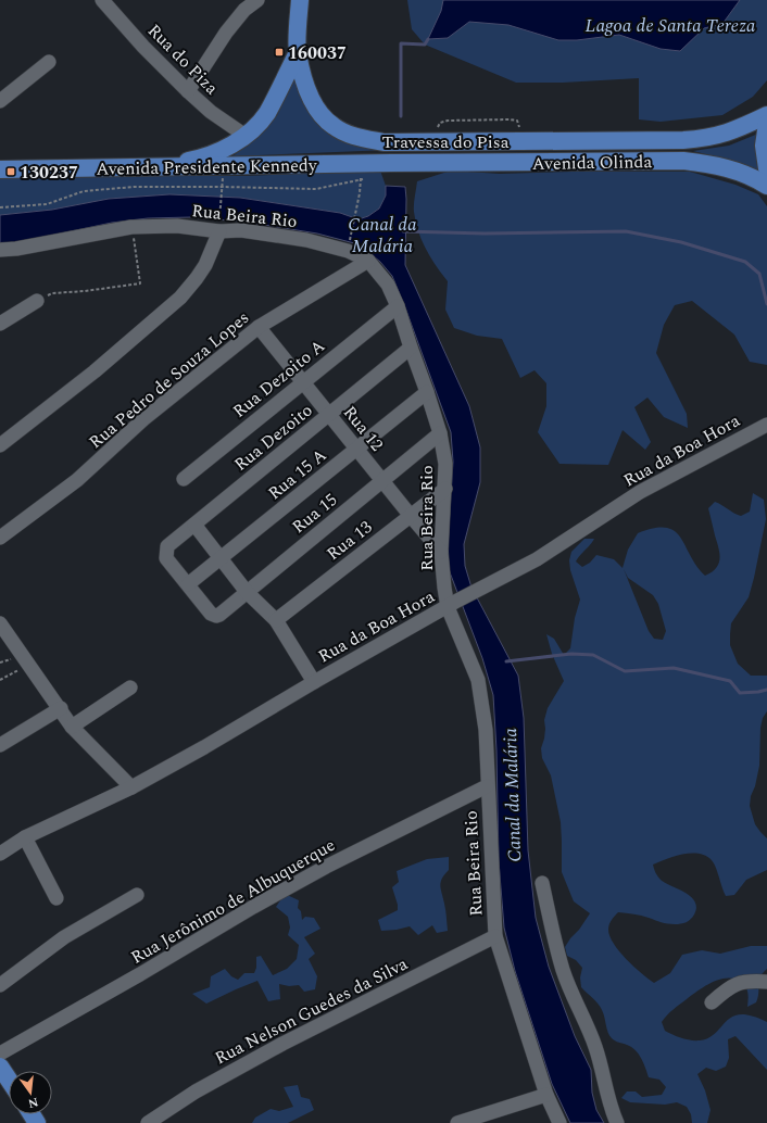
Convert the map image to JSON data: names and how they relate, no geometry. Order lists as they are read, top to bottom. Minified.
{"streets":{"main road":["Travessa do Pisa","Avenida Olinda","Avenida Presidente Kennedy"],"street":["Rua do Piza","Rua Beira Rio","Rua Dezoito A","Rua Pedro de Souza Lopes","Rua 12","Rua Dezoito","Rua da Boa Hora","Rua 15 A","Rua 15","Rua 13","Rua Jerônimo de Albuquerque","Rua Nelson Guedes da Silva"]},"crossings":[["Avenida Olinda","Avenida Presidente Kennedy"],["Rua Beira Rio","Rua Dezoito A"],["Rua Beira Rio","Rua Pedro de Souza Lopes"],["Rua Beira Rio","Rua 12"],["Rua Beira Rio","Rua Dezoito"],["Rua Beira Rio","Rua da Boa Hora"],["Rua Beira Rio","Rua 15 A"],["Rua Beira Rio","Rua 15"],["Rua Beira Rio","Rua 13"],["Rua Beira Rio","Rua Jerônimo de Albuquerque"],["Rua Beira Rio","Rua Nelson Guedes da Silva"],["Rua Dezoito A","Rua 12"],["Rua Pedro de Souza Lopes","Rua 12"],["Rua 12","Rua Dezoito"],["Rua 12","Rua 15 A"],["Rua 12","Rua 15"],["Rua 12","Rua 13"],["Rua Dezoito","Rua 15 A"],["Rua Dezoito","Rua 15"],["Rua 15 A","Rua 15"]],"water":["Lagoa de Santa Tereza","Canal da Malária"],"places":{"transit":["160037","130237"]},"north":"bottom"}
